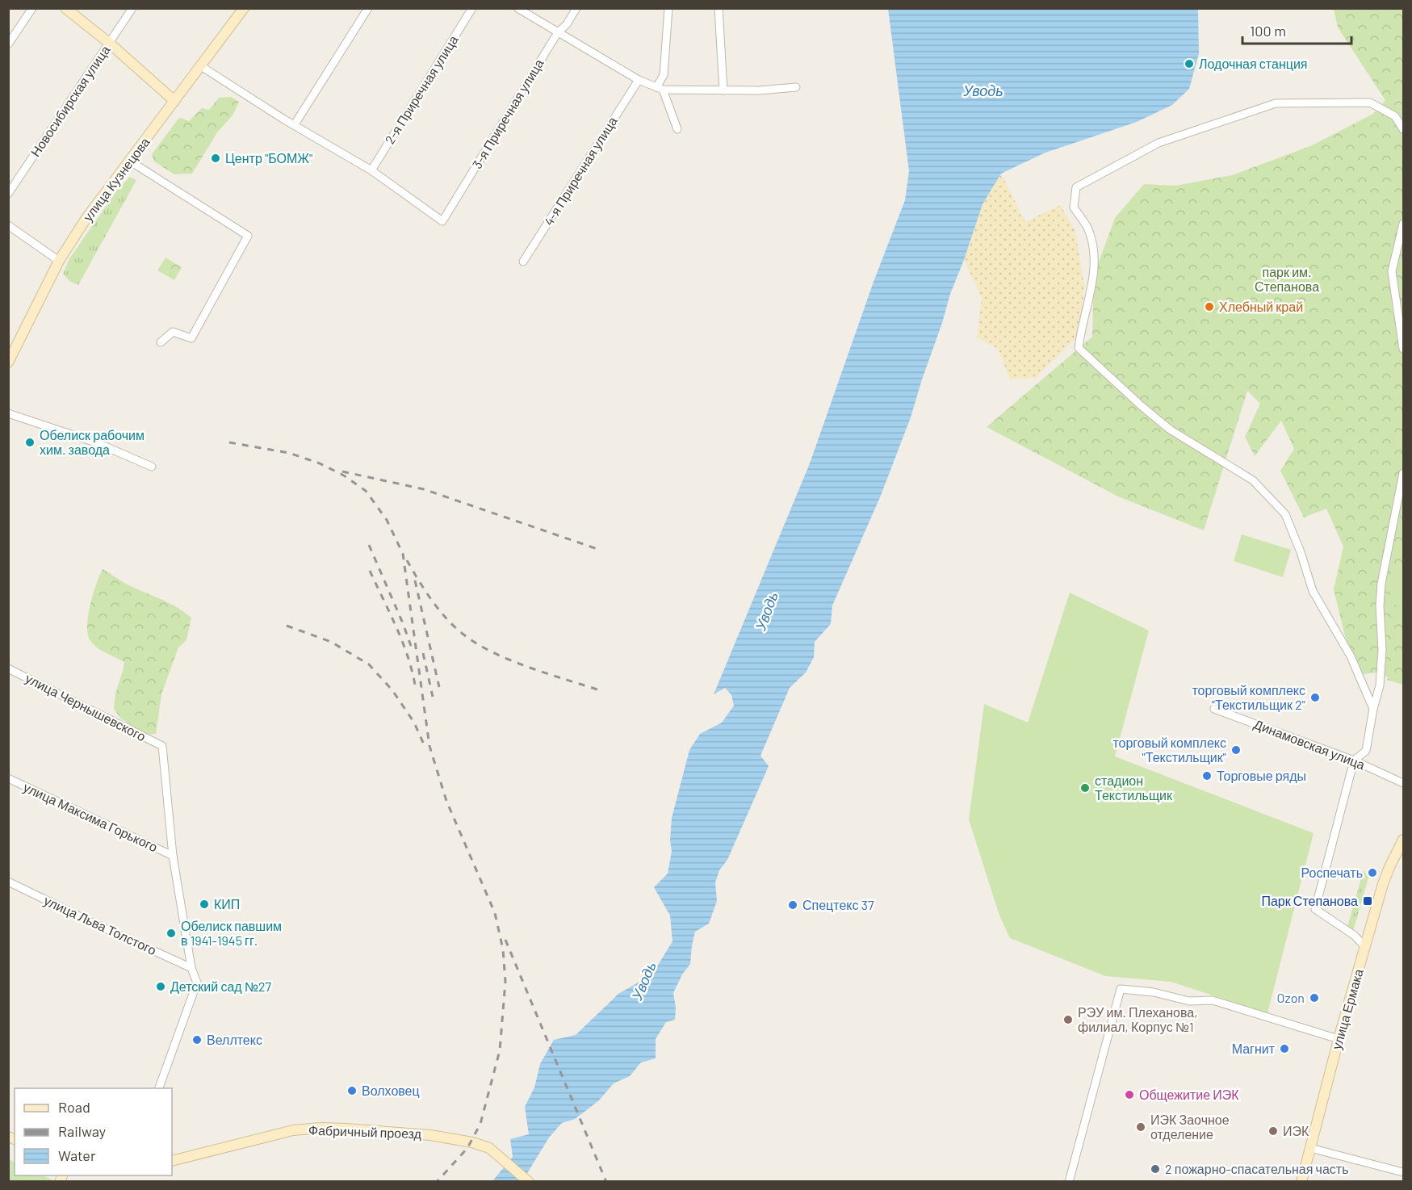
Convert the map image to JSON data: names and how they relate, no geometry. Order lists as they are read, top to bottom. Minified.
{"streets":{"main road":["улица Кузнецова","улица Ермака","Фабричный проезд"],"street":["2-я Приречная улица","Новосибирская улица","3-я Приречная улица","4-я Приречная улица","улица Чернышевского","Динамовская улица","улица Максима Горького","улица Льва Толстого"]},"crossings":[["2-я Приречная улица","3-я Приречная улица"],["улица Чернышевского","улица Максима Горького"]],"water":["Уводь"],"parks":["парк им. Степанова"],"places":{"other":["Лодочная станция","Центр \"БОМЖ\"","Хлебный край","Обелиск рабочим хим. завода","торговый комплекс \"Текстильщик 2\"","торговый комплекс \"Текстильщик\"","Торговые ряды","стадион Текстильщик","Роспечать","КИП","Спецтекс 37","Обелиск павшим в 1941-1945 гг.","Детский сад №27","Ozon","РЭУ им. Плеханова, филиал, Корпус №1","Веллтекс","Магнит","Волховец","Общежитие ИЭК","ИЭК Заочное отделение","ИЭК","2 пожарно-спасательная часть"],"transit":["Парк Степанова"]},"legend":["Road","Railway","Water"],"scale_bar":"100 m"}
